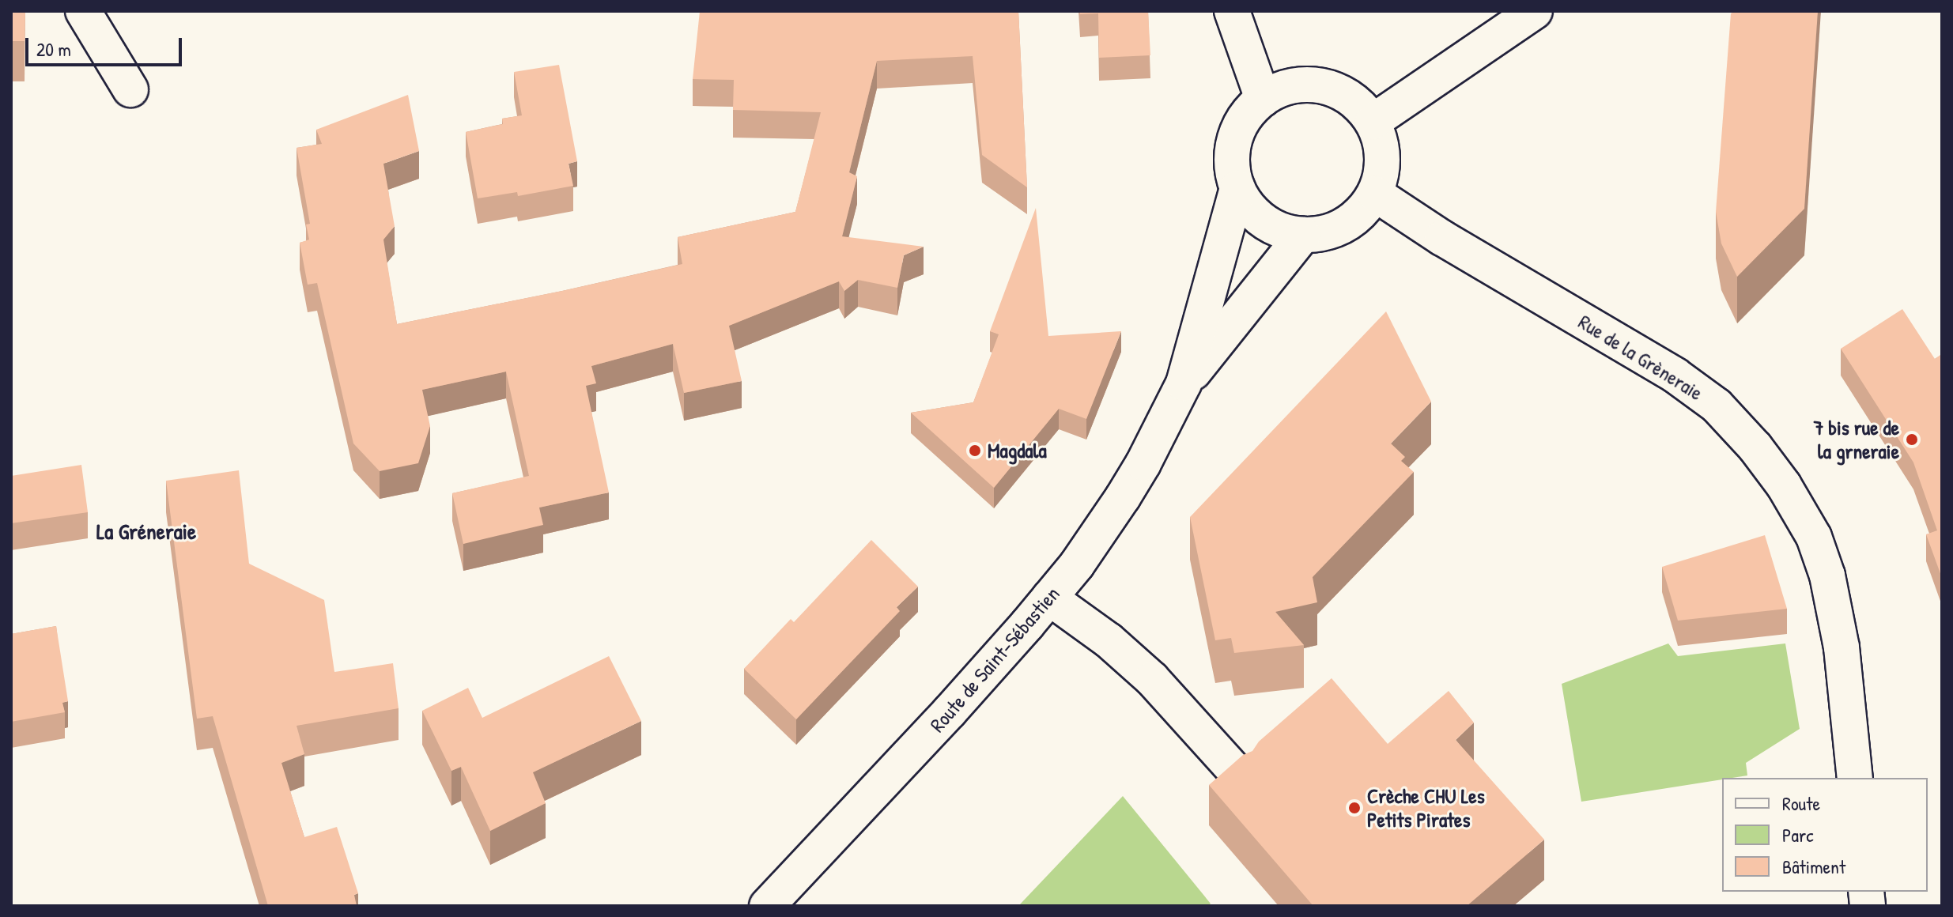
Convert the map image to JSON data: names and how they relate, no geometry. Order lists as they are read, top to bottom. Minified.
{"streets":{"street":["Rue de la Grèneraie","Route de Saint-Sébastien"]},"crossings":[["Rue de la Grèneraie","Route de Saint-Sébastien"]],"districts":["La Gréneraie"],"places":["7 bis rue de la grneraie","Magdala","Crèche CHU Les Petits Pirates"],"legend":["Route","Parc","Bâtiment"],"scale_bar":"20 m"}
